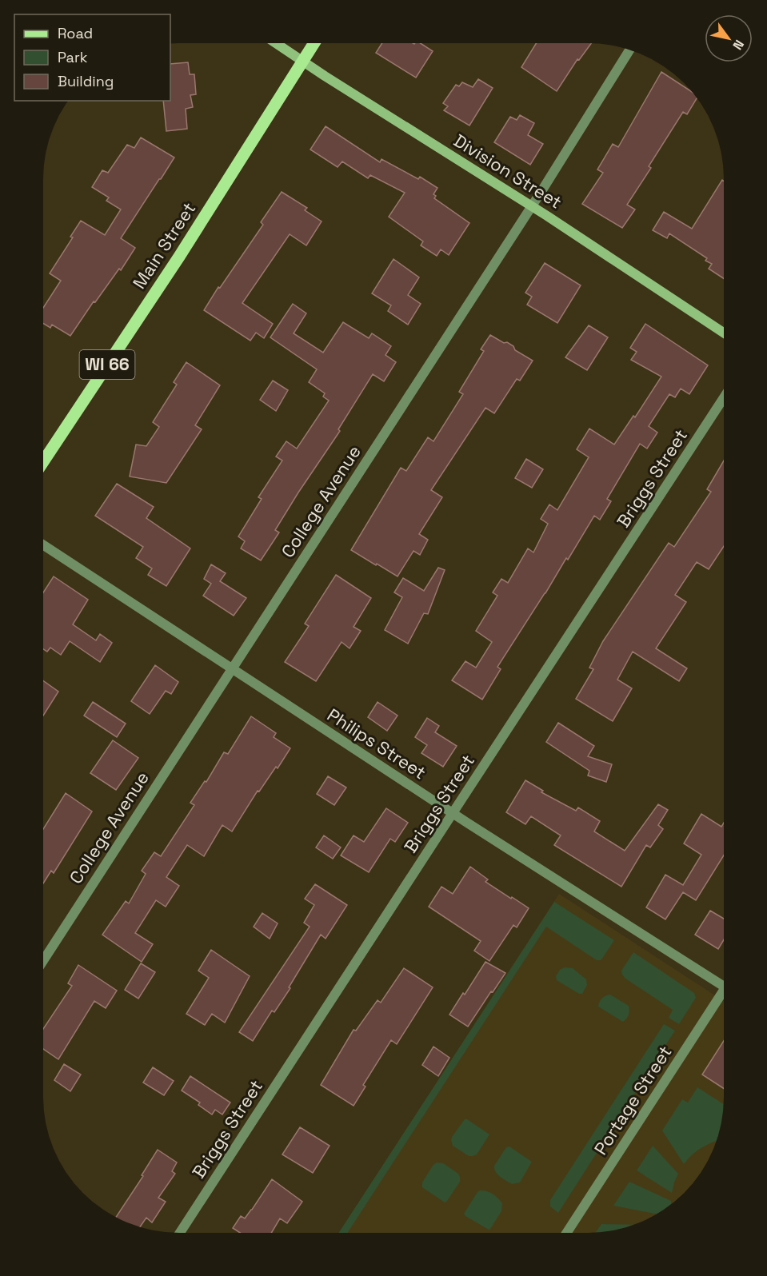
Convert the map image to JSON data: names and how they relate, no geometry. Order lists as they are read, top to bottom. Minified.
{"streets":{"main road":["Division Street","Main Street","WI 66"],"street":["Briggs Street","College Avenue","Philips Street","Portage Street"]},"crossings":[["Division Street","Main Street"],["Division Street","College Avenue"],["Briggs Street","Philips Street"],["College Avenue","Philips Street"]],"legend":["Road","Park","Building"],"north":"bottom right"}
